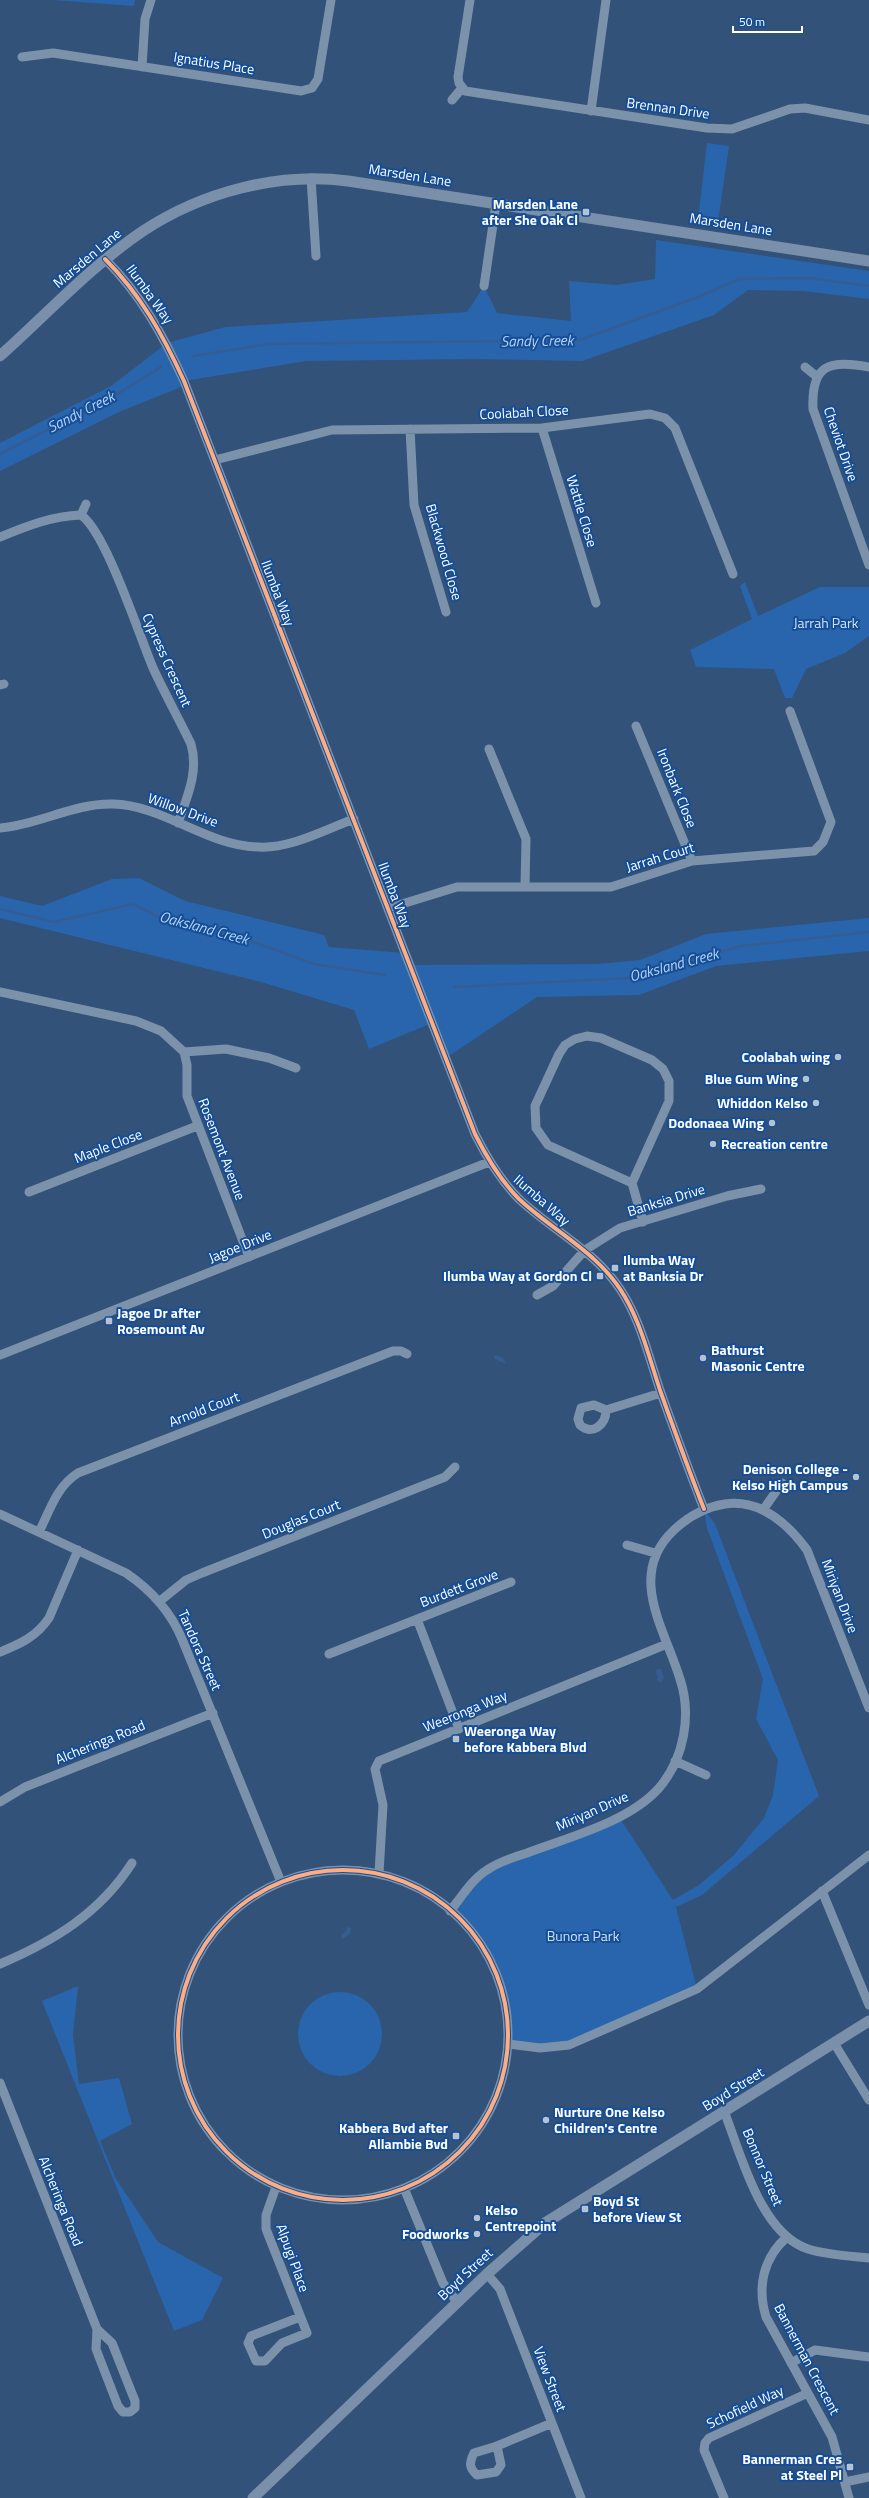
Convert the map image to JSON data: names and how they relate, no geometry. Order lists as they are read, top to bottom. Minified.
{"streets":{"main road":["Marsden Lane","Boyd Street"],"street":["Ignatius Place","Brennan Drive","Ilumba Way","Coolabah Close","Cheviot Drive","Wattle Close","Blackwood Close","Cypress Crescent","Ironbark Close","Willow Drive","Jarrah Court","Maple Close","Rosemont Avenue","Banksia Drive","Jagoe Drive","Arnold Court","Douglas Court","Burdett Grove","Miriyan Drive","Tandora Street","Weeronga Way","Alcheringa Road","Bonnor Street","Alpugi Place","Bannerman Crescent","View Street","Schofield Way"]},"crossings":[["Marsden Lane","Ilumba Way"],["Ilumba Way","Coolabah Close"],["Ilumba Way","Willow Drive"],["Ilumba Way","Jarrah Court"],["Ilumba Way","Banksia Drive"],["Ilumba Way","Jagoe Drive"],["Ilumba Way","Miriyan Drive"],["Coolabah Close","Wattle Close"],["Coolabah Close","Blackwood Close"],["Cypress Crescent","Willow Drive"],["Ironbark Close","Jarrah Court"],["Maple Close","Rosemont Avenue"],["Rosemont Avenue","Jagoe Drive"],["Arnold Court","Tandora Street"],["Douglas Court","Tandora Street"],["Burdett Grove","Weeronga Way"],["Miriyan Drive","Weeronga Way"],["Tandora Street","Alcheringa Road"],["Boyd Street","Bonnor Street"],["Boyd Street","View Street"],["Bonnor Street","Bannerman Crescent"],["Bannerman Crescent","Schofield Way"]],"water":["Sandy Creek","Oaksland Creek"],"parks":["Jarrah Park","Bunora Park"],"places":{"transit":["Marsden Lane after She Oak Cl","Ilumba Way at Banksia Dr","Ilumba Way at Gordon Cl","Jagoe Dr after Rosemount Av","Weeronga Way before Kabbera Blvd","Kabbera Bvd after Allambie Bvd","Boyd St before View St","Bannerman Cres at Steel Pl"],"other":["Coolabah wing","Blue Gum Wing","Whiddon Kelso","Dodonaea Wing","Recreation centre","Bathurst Masonic Centre","Denison College - Kelso High Campus","Nurture One Kelso Children's Centre","Kelso Centrepoint","Foodworks"]},"scale_bar":"50 m"}
